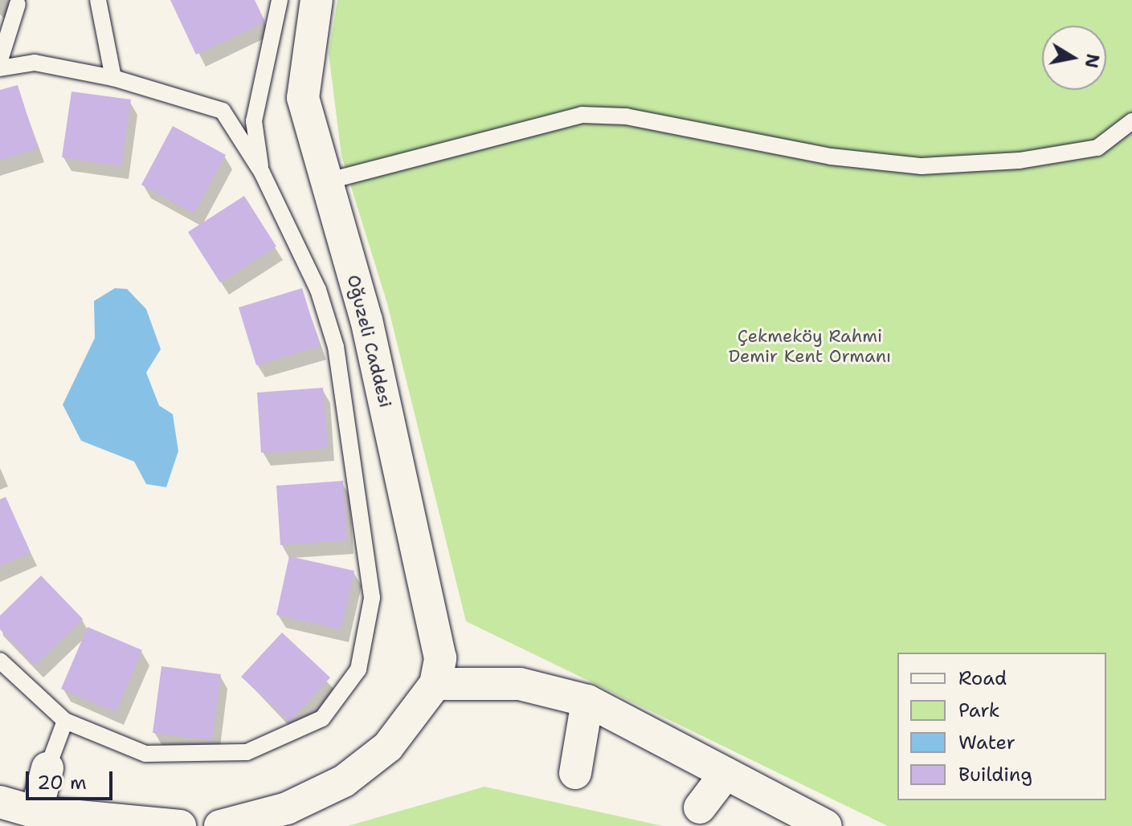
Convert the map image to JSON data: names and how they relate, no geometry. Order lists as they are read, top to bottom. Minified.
{"streets":{"street":["Oğuzeli Caddesi"]},"parks":["Çekmeköy Rahmi Demir Kent Ormanı"],"legend":["Road","Park","Water","Building"],"scale_bar":"20 m","north":"right"}
